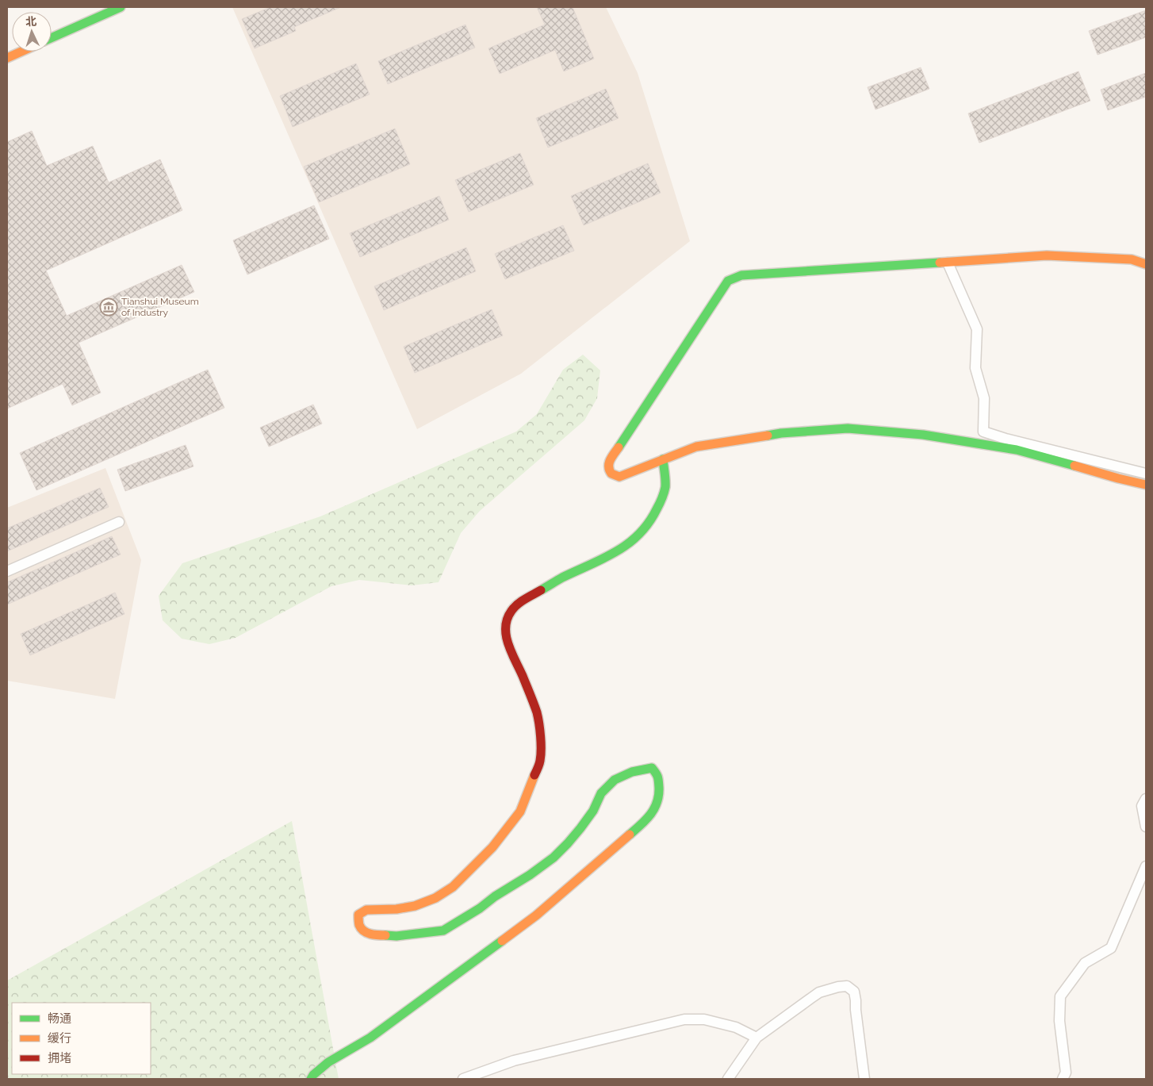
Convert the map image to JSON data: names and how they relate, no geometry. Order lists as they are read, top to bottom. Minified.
{"places":{"museum":["Tianshui Museum of Industry"]},"legend":["畅通","缓行","拥堵"],"north":"top"}
